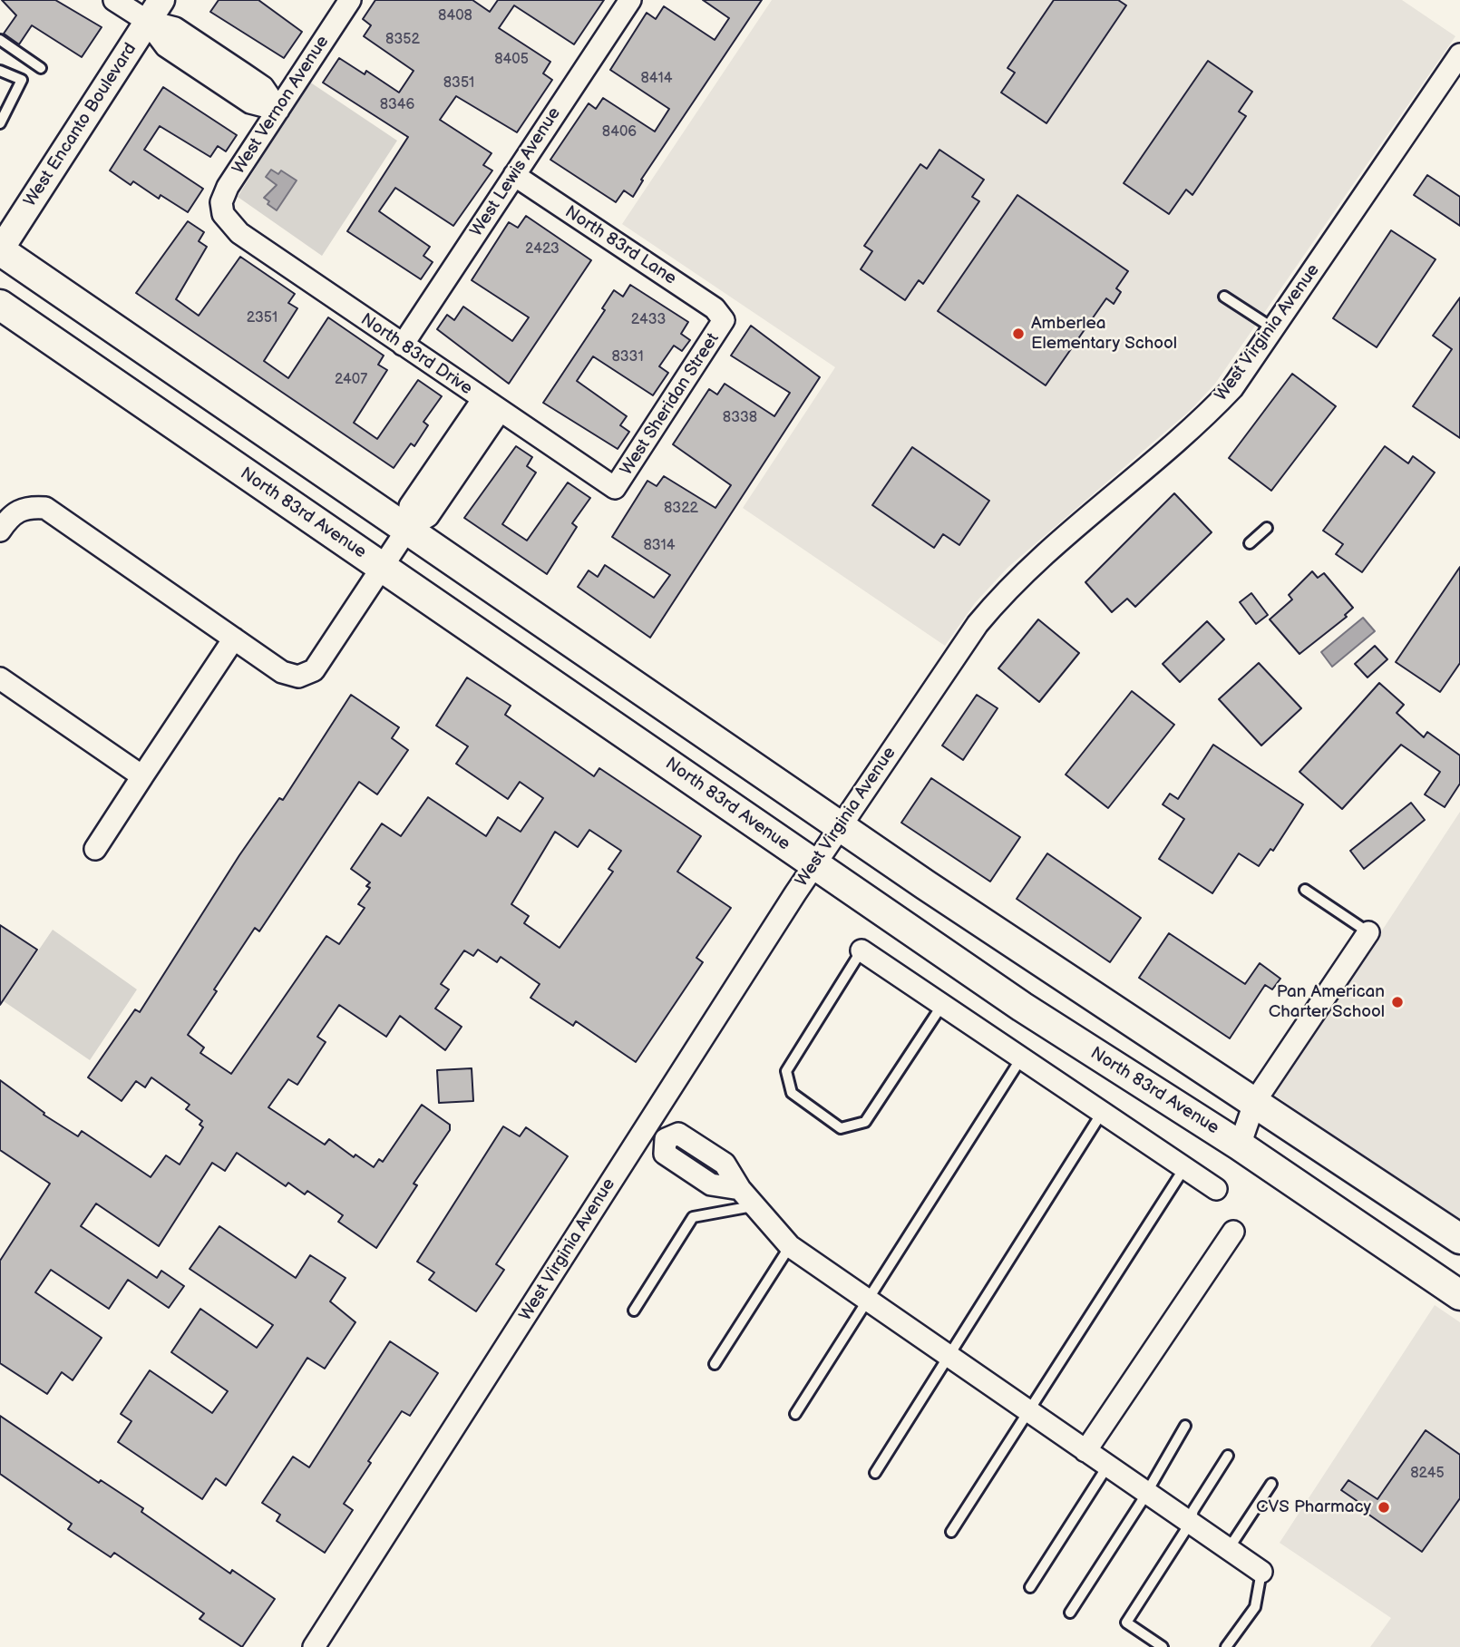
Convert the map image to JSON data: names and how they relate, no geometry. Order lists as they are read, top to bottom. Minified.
{"streets":{"main road":["North 83rd Avenue"],"street":["West Vernon Avenue","West Encanto Boulevard","West Lewis Avenue","North 83rd Lane","West Virginia Avenue","North 83rd Drive","West Sheridan Street"]},"crossings":[["West Vernon Avenue","North 83rd Drive"],["West Lewis Avenue","North 83rd Lane"],["West Lewis Avenue","North 83rd Drive"],["North 83rd Lane","West Sheridan Street"],["West Virginia Avenue","North 83rd Avenue"],["North 83rd Drive","West Sheridan Street"]],"places":["Amberlea Elementary School","Pan American Charter School","CVS Pharmacy"],"house_numbers":["8408","8352","8405","8414","8351","8346","8406","2423","2351","2433","8331","2407","8338","8322","8314","8245"]}
